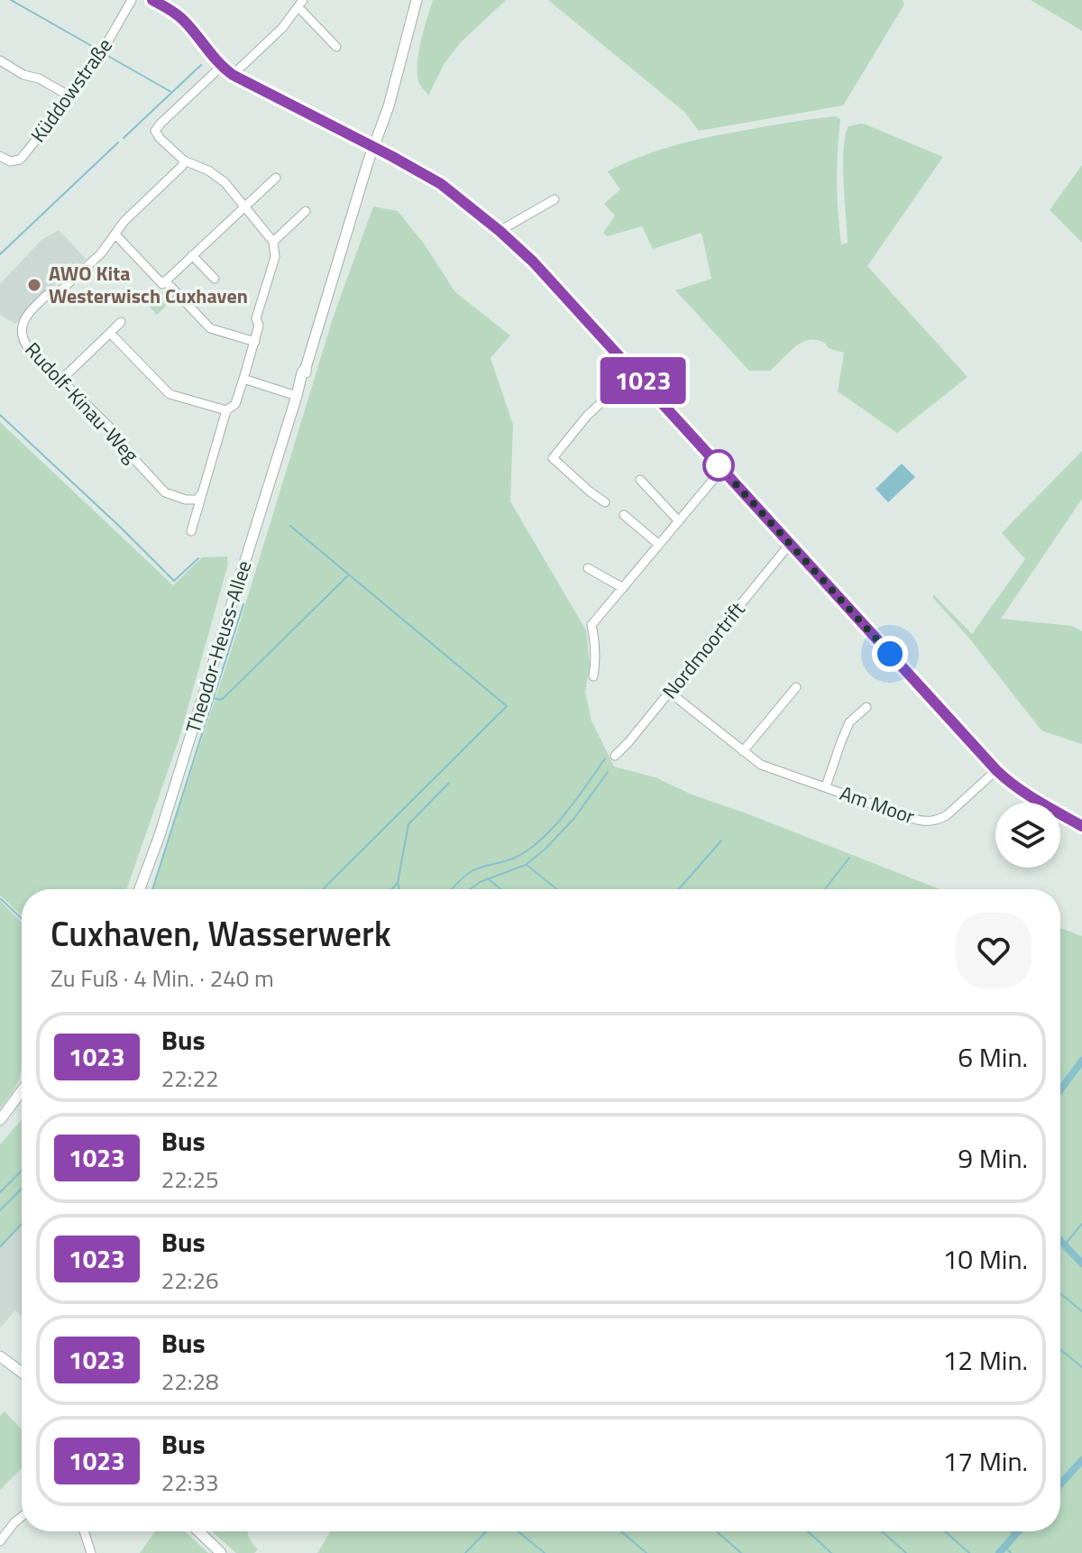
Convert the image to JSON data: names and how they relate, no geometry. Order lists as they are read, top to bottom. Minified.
{"streets":{"street":["Küddowstraße","Rudolf-Kinau-Weg","Theodor-Heuss-Allee","Nordmoortrift","Am Moor"]},"crossings":[["Nordmoortrift","Am Moor"]],"places":["AWO Kita Westerwisch Cuxhaven"],"lines":["bus line 1023"],"page":{"on_map":"1023","heading":["Cuxhaven, Wasserwerk","Zu Fuß · 4 Min. · 240 m"],"list":[{"mark":"1023","name":"Bus","note":"22:22","value":"6 Min."},{"mark":"1023","name":"Bus","note":"22:25","value":"9 Min."},{"mark":"1023","name":"Bus","note":"22:26","value":"10 Min."},{"mark":"1023","name":"Bus","note":"22:28","value":"12 Min."},{"mark":"1023","name":"Bus","note":"22:33","value":"17 Min."}]}}
